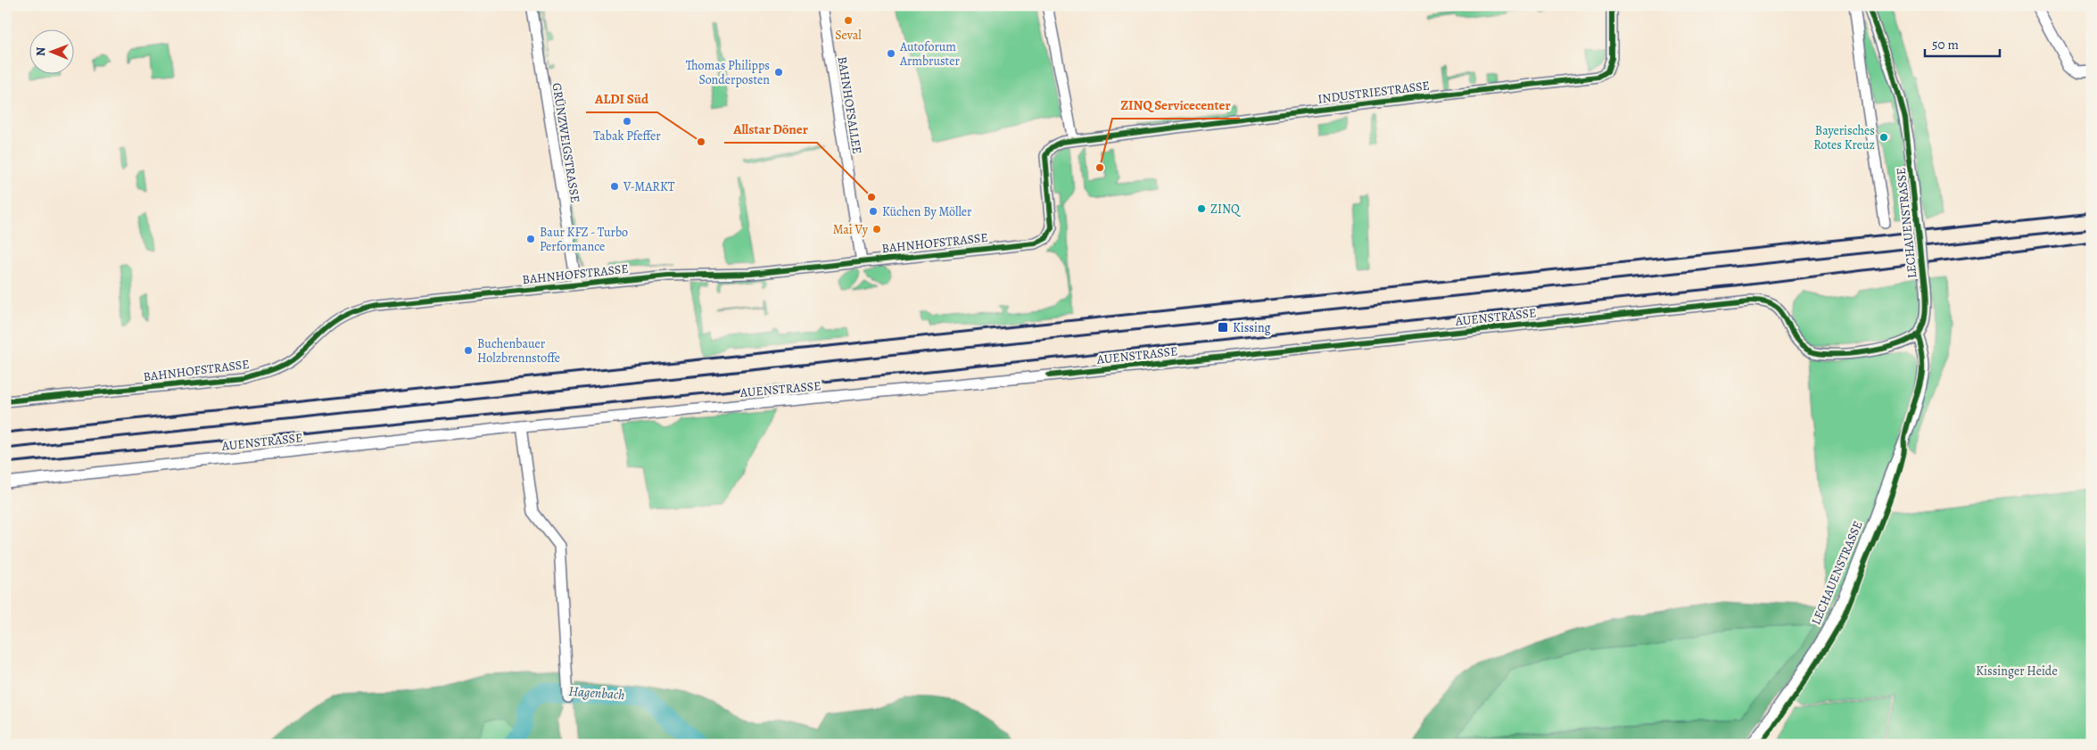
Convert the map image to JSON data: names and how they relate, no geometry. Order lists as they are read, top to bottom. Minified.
{"streets":{"street":["INDUSTRIESTRASSE","BAHNHOFSALLEE","GRÜNZWEIGSTRASSE","LECHAUENSTRASSE","BAHNHOFSTRASSE","AUENSTRASSE"]},"crossings":[["INDUSTRIESTRASSE","BAHNHOFSTRASSE"],["BAHNHOFSALLEE","BAHNHOFSTRASSE"],["GRÜNZWEIGSTRASSE","BAHNHOFSTRASSE"],["LECHAUENSTRASSE","AUENSTRASSE"]],"water":["Hagenbach"],"parks":["Kissinger Heide"],"places":{"other":["Seval","Autoforum Armbruster","Thomas Philipps Sonderposten","Tabak Pfeffer","Bayerisches Rotes Kreuz","ALDI Süd","ZINQ Servicecenter","V-MARKT","Allstar Döner","ZINQ","Küchen By Möller","Mai Vy","Baur KFZ - Turbo Performance","Buchenbauer Holzbrennstoffe"],"transit":["Kissing"]},"scale_bar":"50 m","north":"left"}
